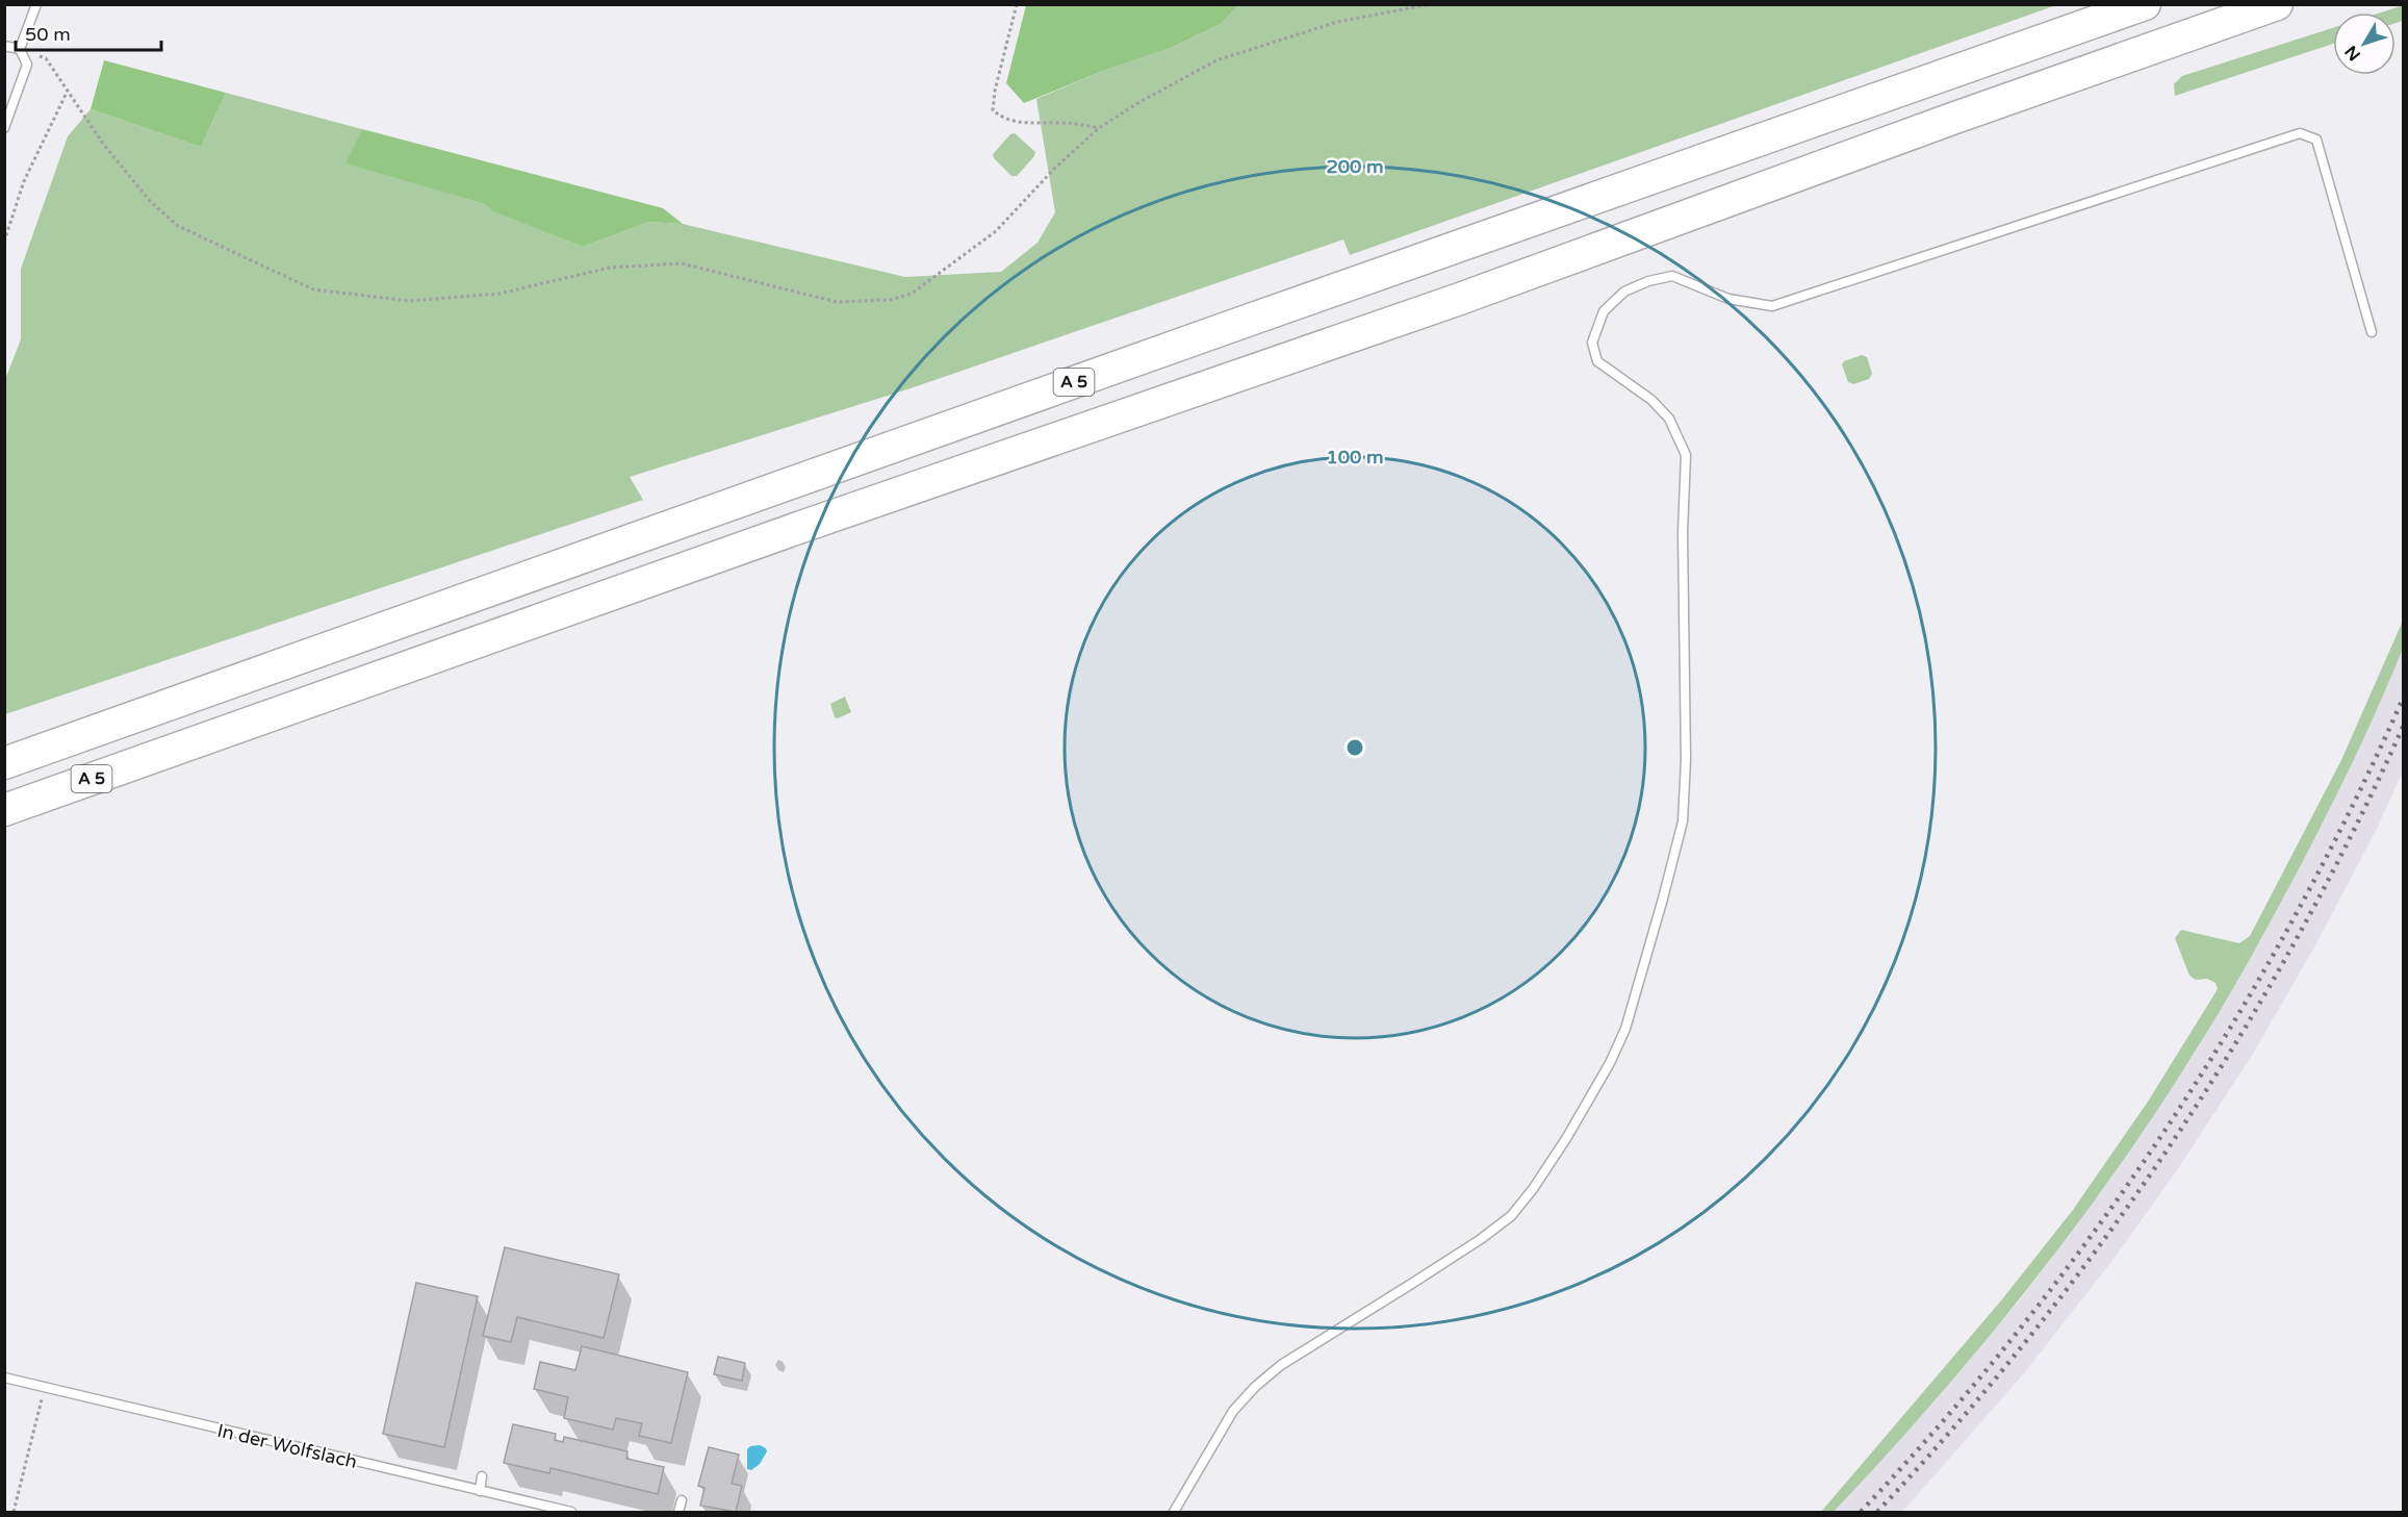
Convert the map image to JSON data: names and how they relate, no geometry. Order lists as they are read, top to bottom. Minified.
{"streets":{"highway":["A 5"],"lane":["In der Wolfslach"]},"scale_bar":"50 m","north":"bottom left","rings":["200 m","100 m"]}
